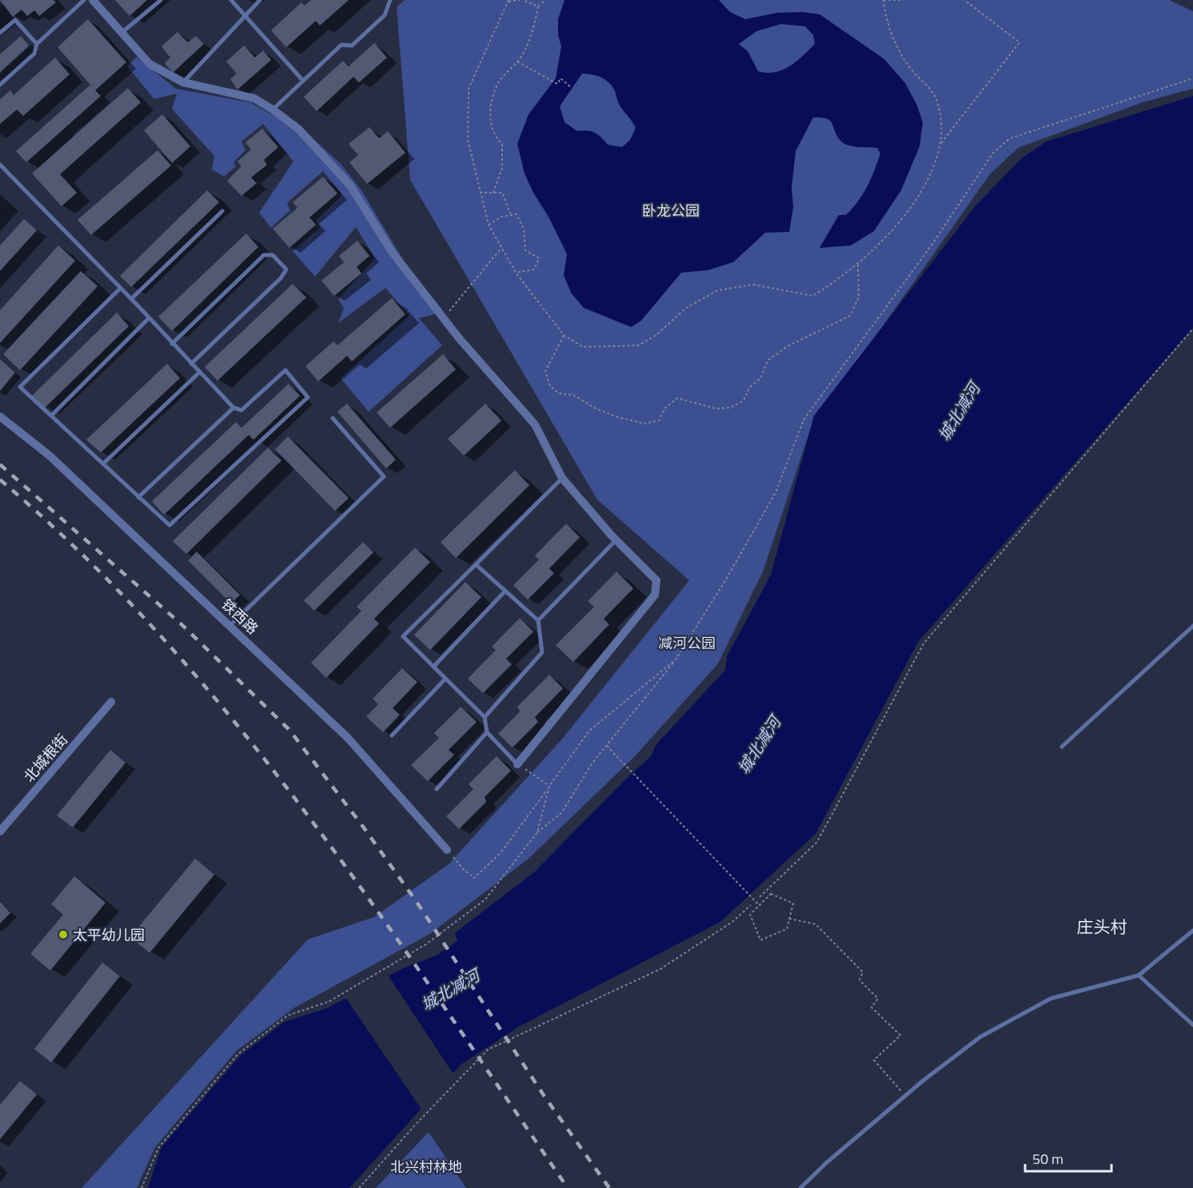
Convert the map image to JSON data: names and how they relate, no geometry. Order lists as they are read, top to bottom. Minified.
{"streets":{"street":["铁西路","北城根街"]},"districts":["庄头村"],"water":["城北减河"],"parks":["卧龙公园","减河公园","北兴村林地"],"places":["太平幼儿园"],"scale_bar":"50 m"}
